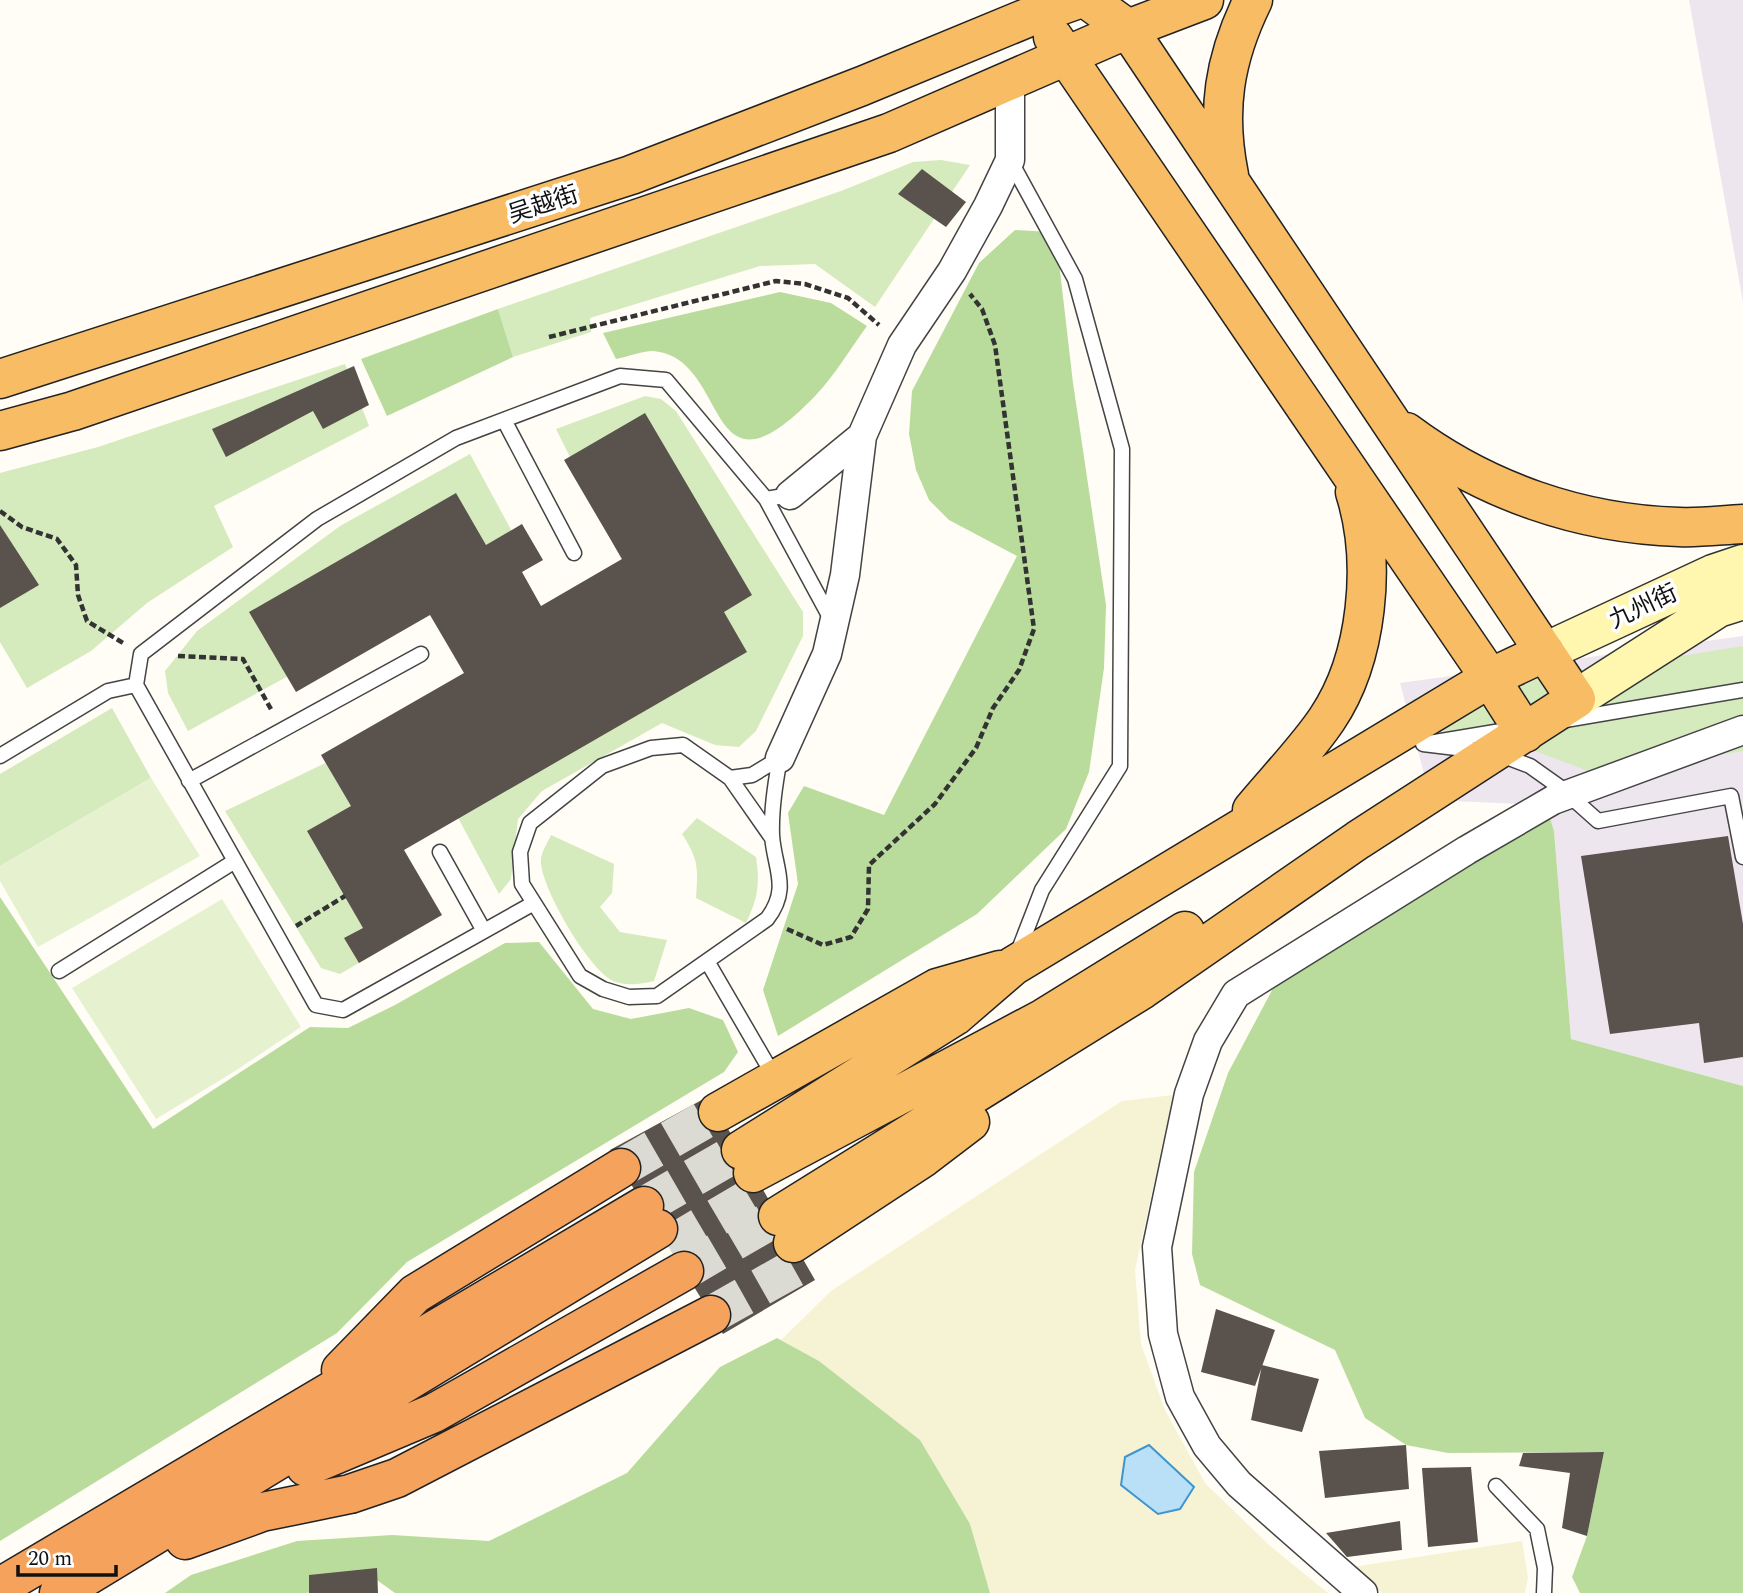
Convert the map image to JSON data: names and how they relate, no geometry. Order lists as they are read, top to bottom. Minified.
{"streets":{"highway":["吴越街"],"main road":["九州街"]},"scale_bar":"20 m"}
